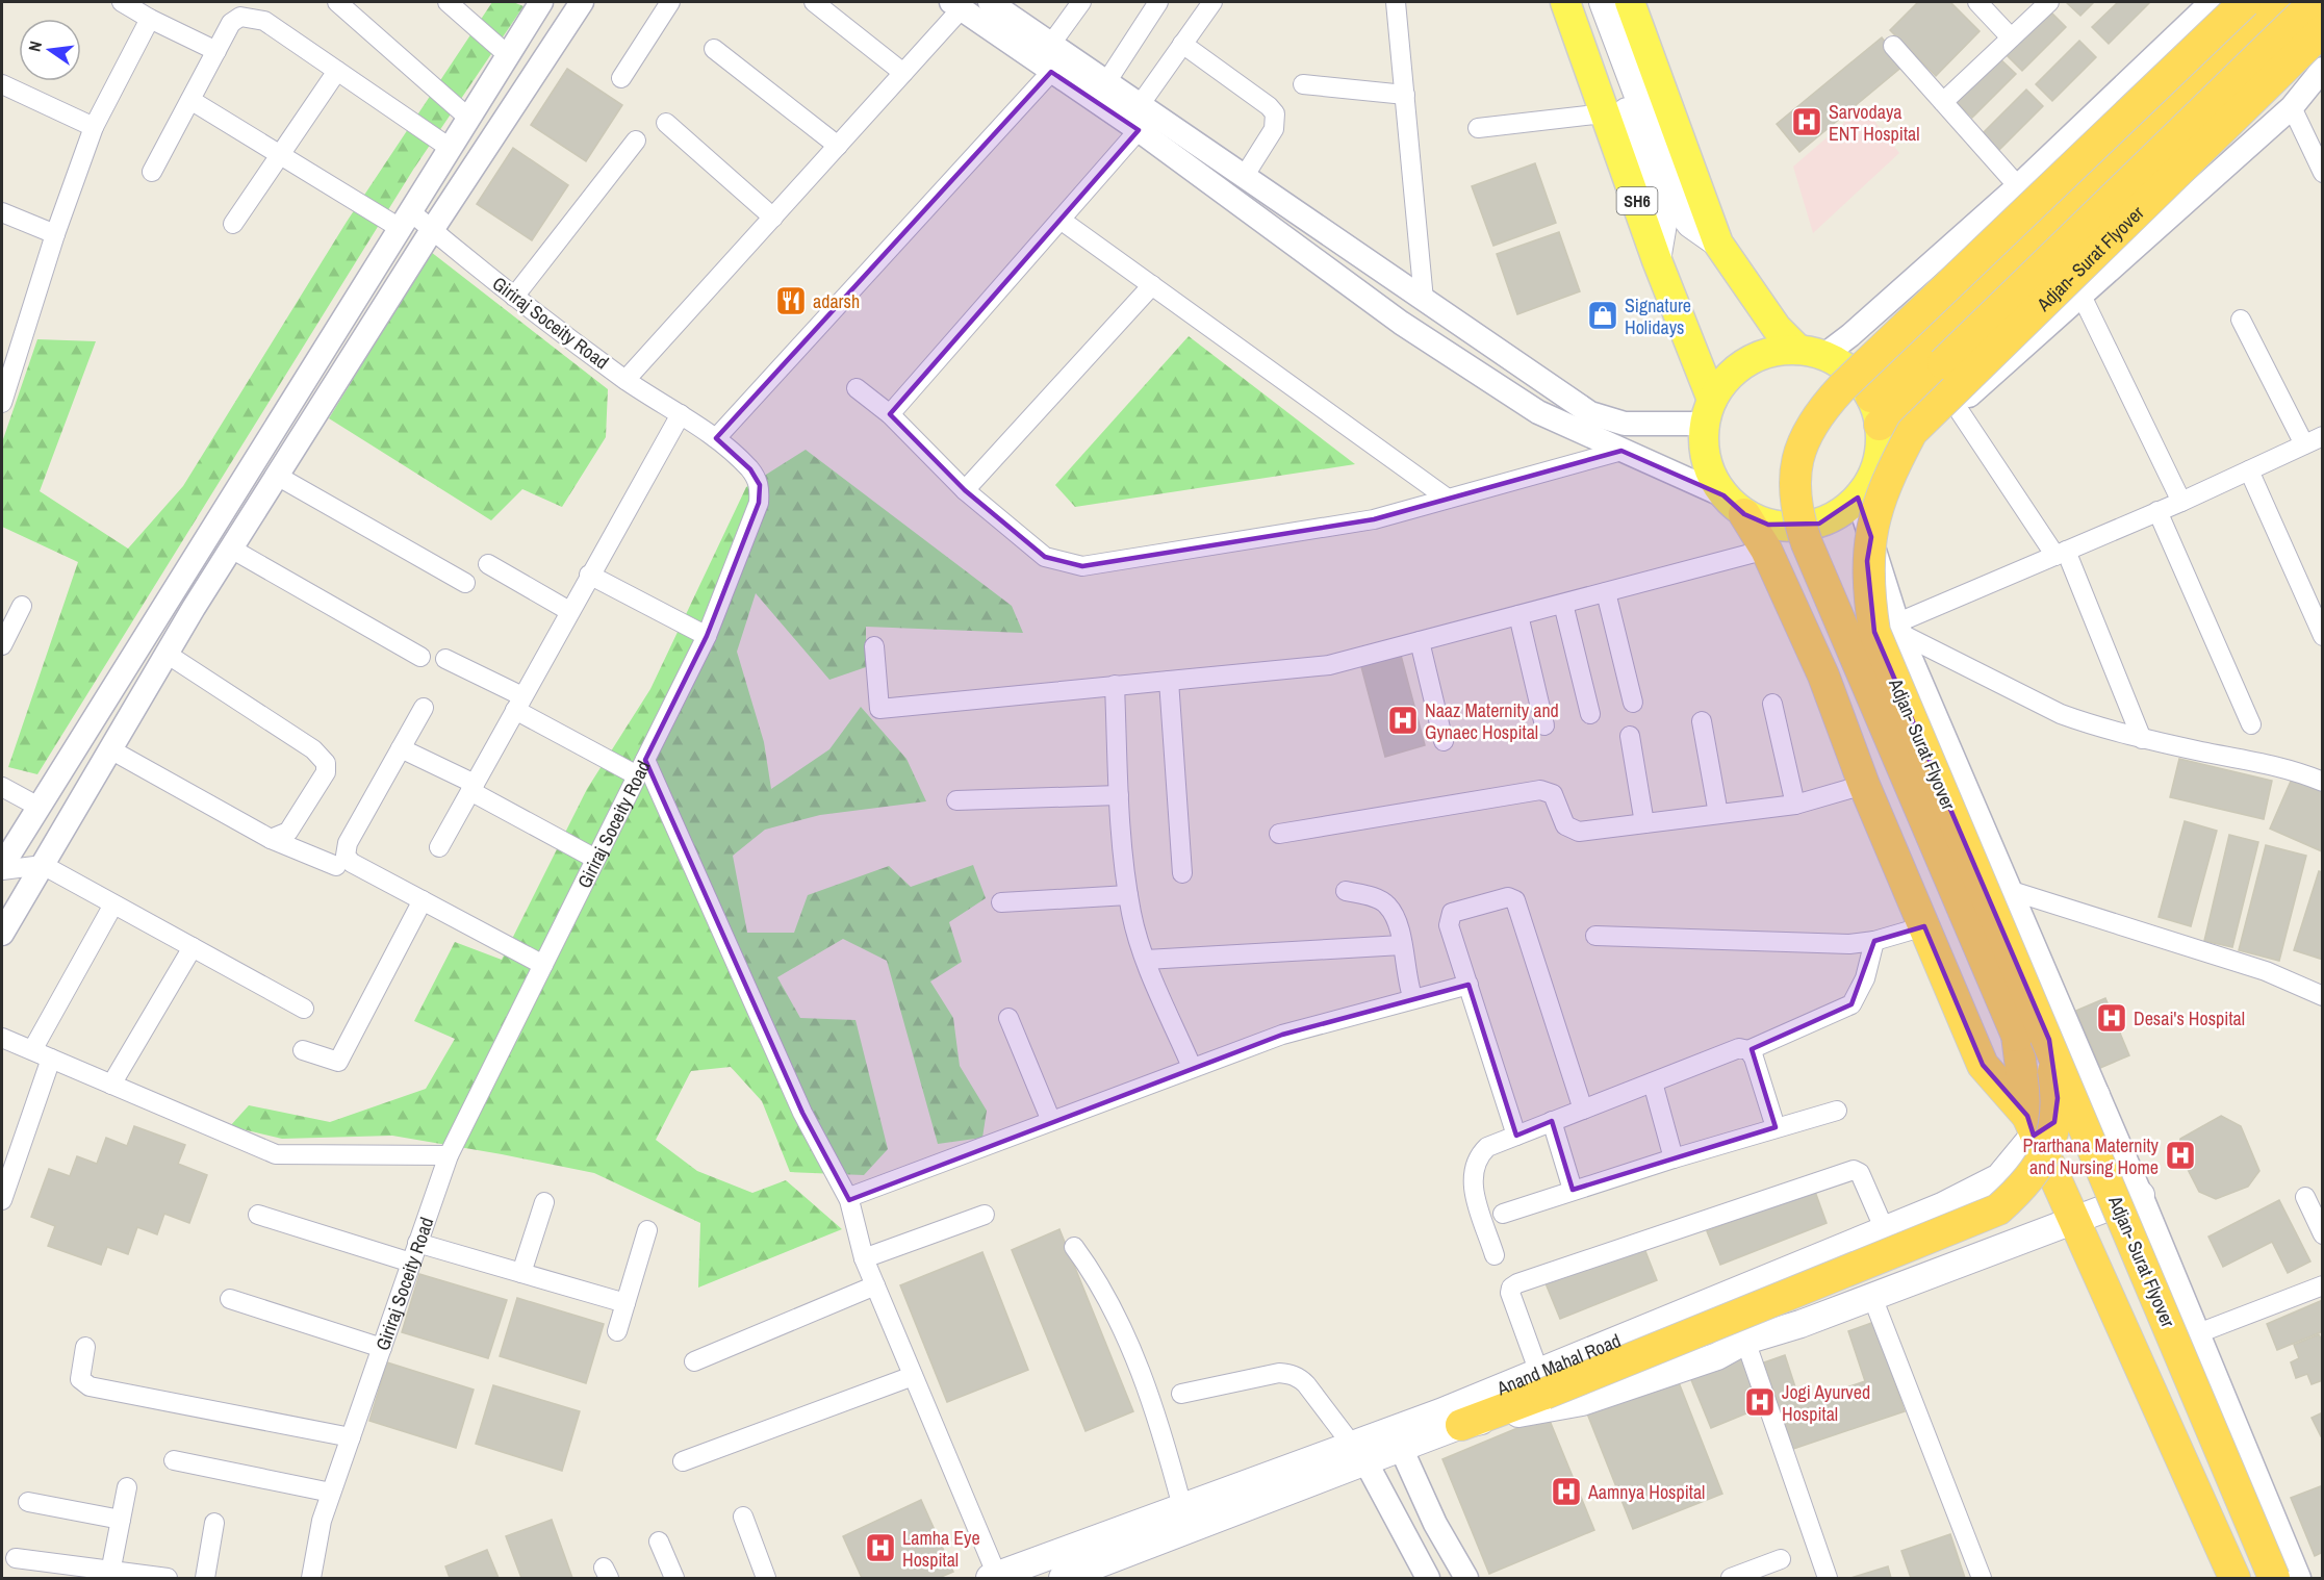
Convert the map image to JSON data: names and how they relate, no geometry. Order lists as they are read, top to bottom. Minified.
{"streets":{"highway":["Adjan- Surat Flyover"],"main road":["SH6","Anand Mahal Road"],"street":["Giriraj Soceity Road"]},"crossings":[["Adjan- Surat Flyover","Anand Mahal Road"]],"places":{"hospital":["Sarvodaya ENT Hospital","Naaz Maternity and Gynaec Hospital","Desai's Hospital","Prarthana Maternity and Nursing Home","Jogi Ayurved Hospital","Aamnya Hospital","Lamha Eye Hospital"],"restaurant":["adarsh"],"shop":["Signature Holidays"]},"north":"left"}
